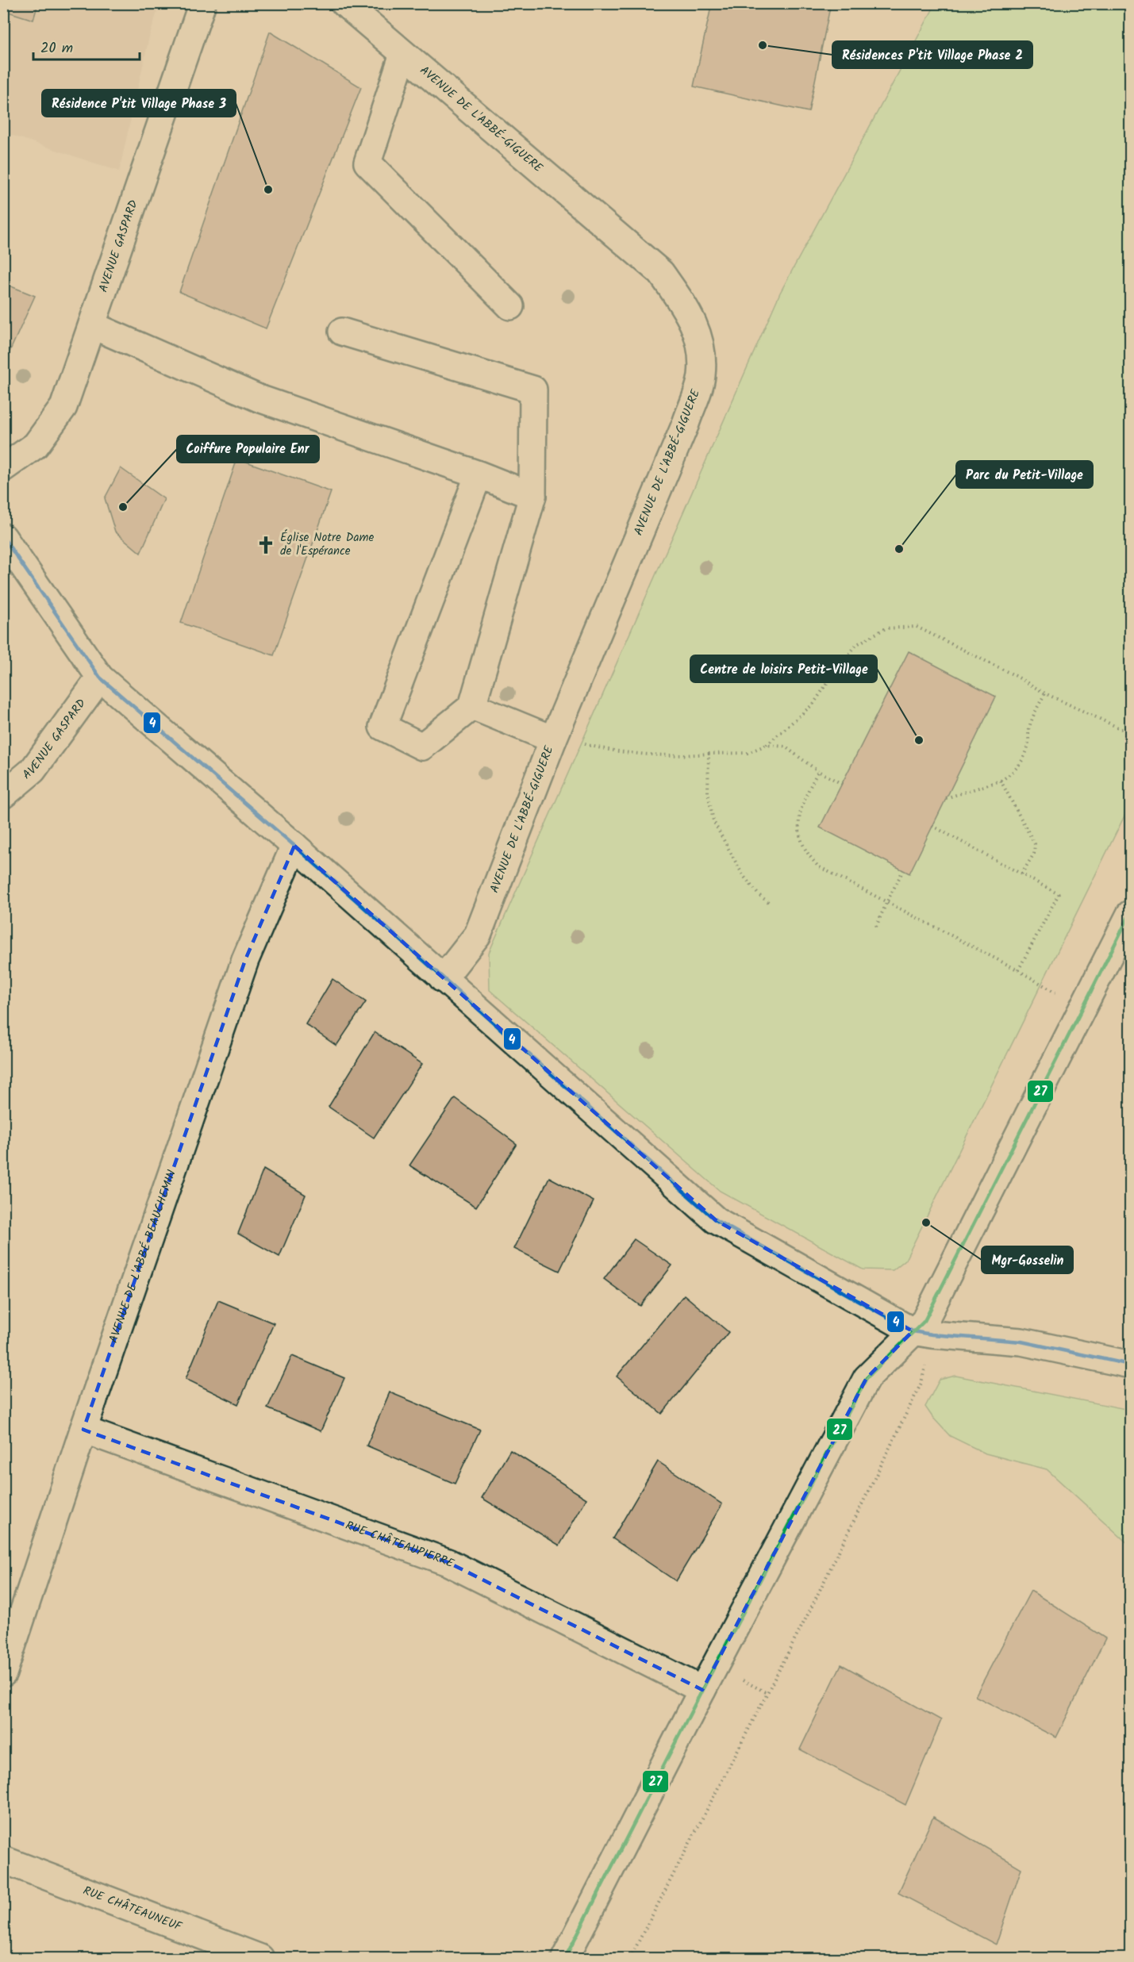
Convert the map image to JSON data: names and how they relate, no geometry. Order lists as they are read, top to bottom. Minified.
{"streets":{"street":["AVENUE DE L'ABBÉ-GIGUERE","AVENUE GASPARD","AVENUE DE L'ABBÉ-BEAUCHEMIN","RUE CHÂTEAUPIERRE","RUE CHÂTEAUNEUF"]},"crossings":[["AVENUE DE L'ABBÉ-BEAUCHEMIN","RUE CHÂTEAUPIERRE"]],"places":{"other":["Résidences P'tit Village Phase 2","Résidence P'tit Village Phase 3","Coiffure Populaire Enr","Parc du Petit-Village","Centre de loisirs Petit-Village","Mgr-Gosselin"],"church":["Église Notre Dame de l'Espérance"]},"lines":["transit line 4","transit line 27"],"scale_bar":"20 m"}
